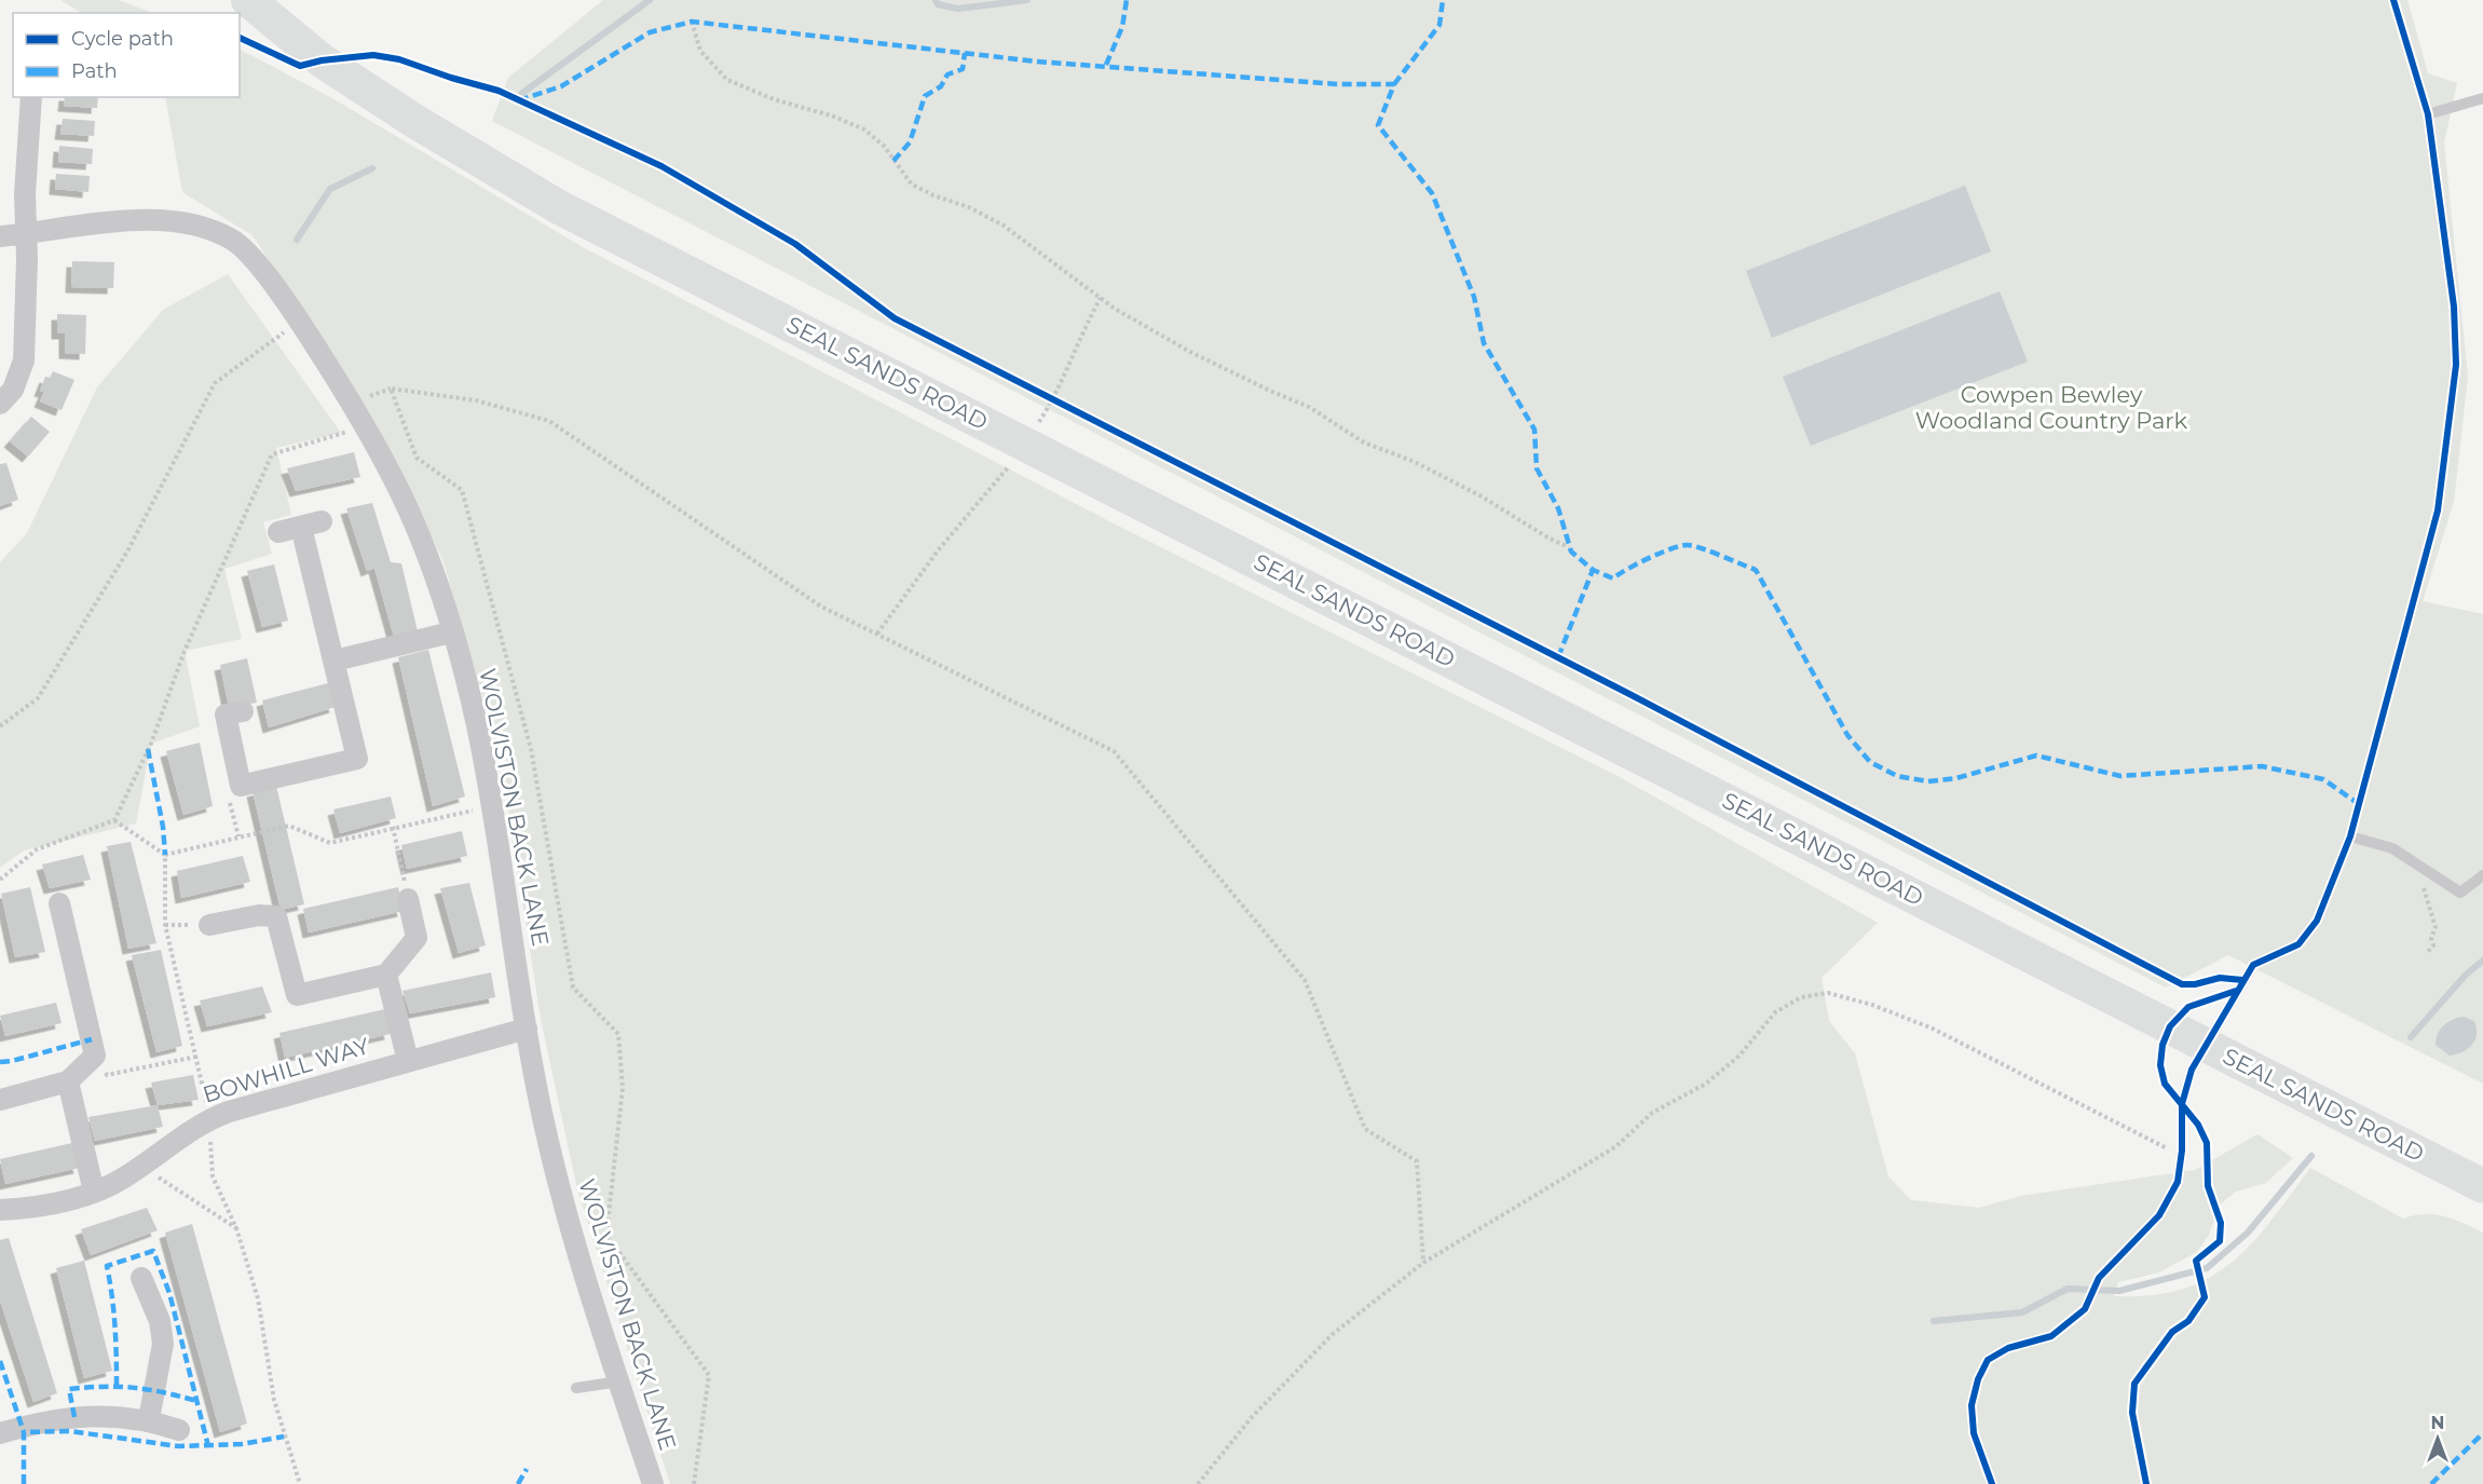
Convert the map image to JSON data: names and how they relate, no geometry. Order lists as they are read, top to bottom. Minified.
{"streets":{"main road":["SEAL SANDS ROAD"],"street":["WOLVISTON BACK LANE","BOWHILL WAY"]},"crossings":[["WOLVISTON BACK LANE","BOWHILL WAY"]],"parks":["Cowpen Bewley Woodland Country Park"],"legend":["Cycle path","Path"],"north":"top"}
